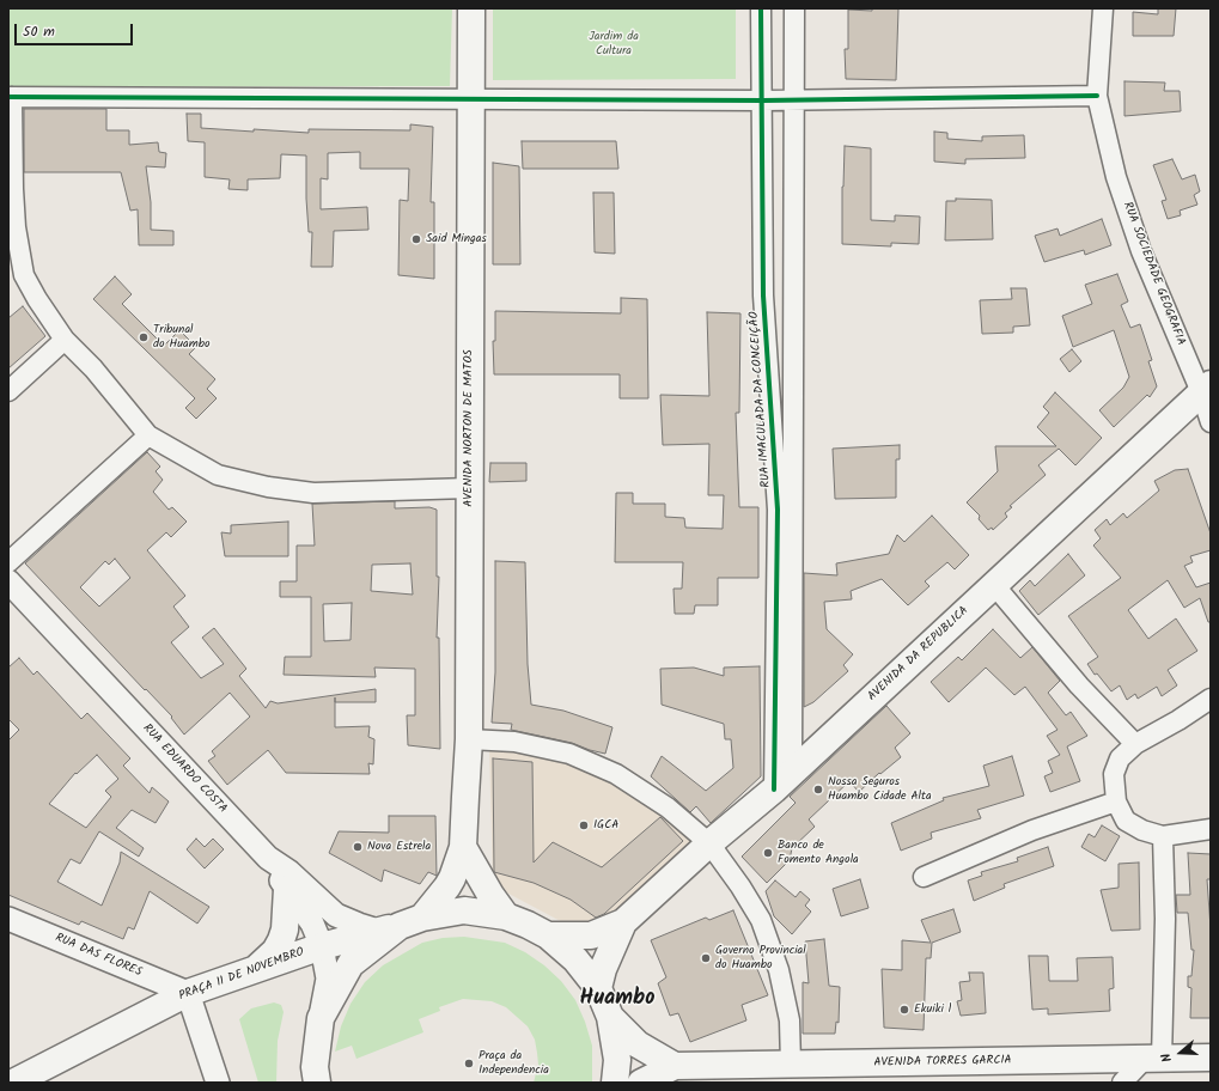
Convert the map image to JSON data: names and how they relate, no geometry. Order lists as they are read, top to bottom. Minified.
{"streets":{"main road":["AVENIDA NORTON DE MATOS","AVENIDA DA REPUBLICA","PRAÇA 11 DE NOVEMBRO","AVENIDA TORRES GARCIA"],"street":["RUA SOCIEDADE GEOGRAFIA","RUA IMACULADA DA CONCEIÇÃO","RUA EDUARDO COSTA","RUA DAS FLORES"]},"crossings":[["RUA SOCIEDADE GEOGRAFIA","AVENIDA DA REPUBLICA"],["RUA IMACULADA DA CONCEIÇÃO","AVENIDA DA REPUBLICA"],["RUA EDUARDO COSTA","PRAÇA 11 DE NOVEMBRO"],["RUA DAS FLORES","PRAÇA 11 DE NOVEMBRO"]],"districts":["Huambo"],"parks":["Jardim da Cultura"],"places":["Said Mingas","Tribunal do Huambo","Nossa Seguros Huambo Cidade Alta","IGCA","Nova Estrela","Banco de Fomento Angola","Governo Provincial do Huambo","Ekuiki l","Praça da Independencia"],"scale_bar":"50 m","north":"left"}
